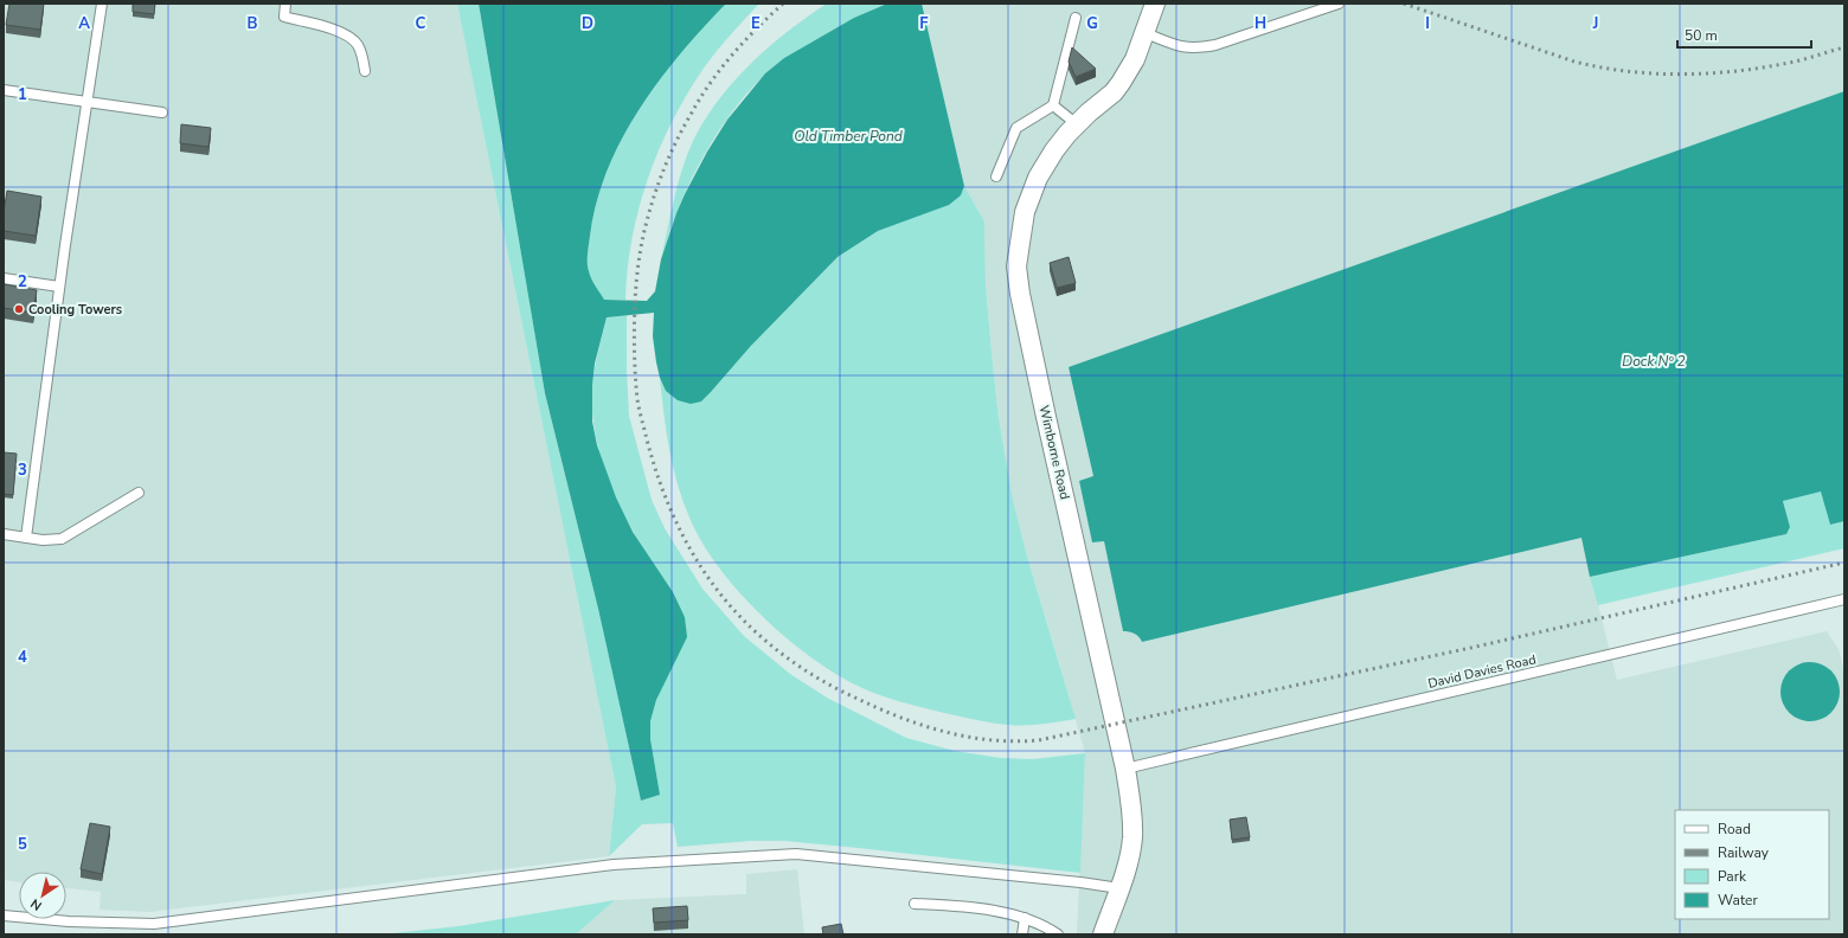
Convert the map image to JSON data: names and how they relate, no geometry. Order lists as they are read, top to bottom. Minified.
{"streets":{"street":["Wimborne Road"],"lane":["David Davies Road"]},"crossings":[["Wimborne Road","David Davies Road"]],"water":["Old Timber Pond","Dock Nº 2"],"places":["Cooling Towers"],"legend":["Road","Railway","Park","Water"],"scale_bar":"50 m","north":"bottom left","grid":{"columns":["A","B","C","D","E","F","G","H","I","J"],"rows":["1","2","3","4","5"]}}
